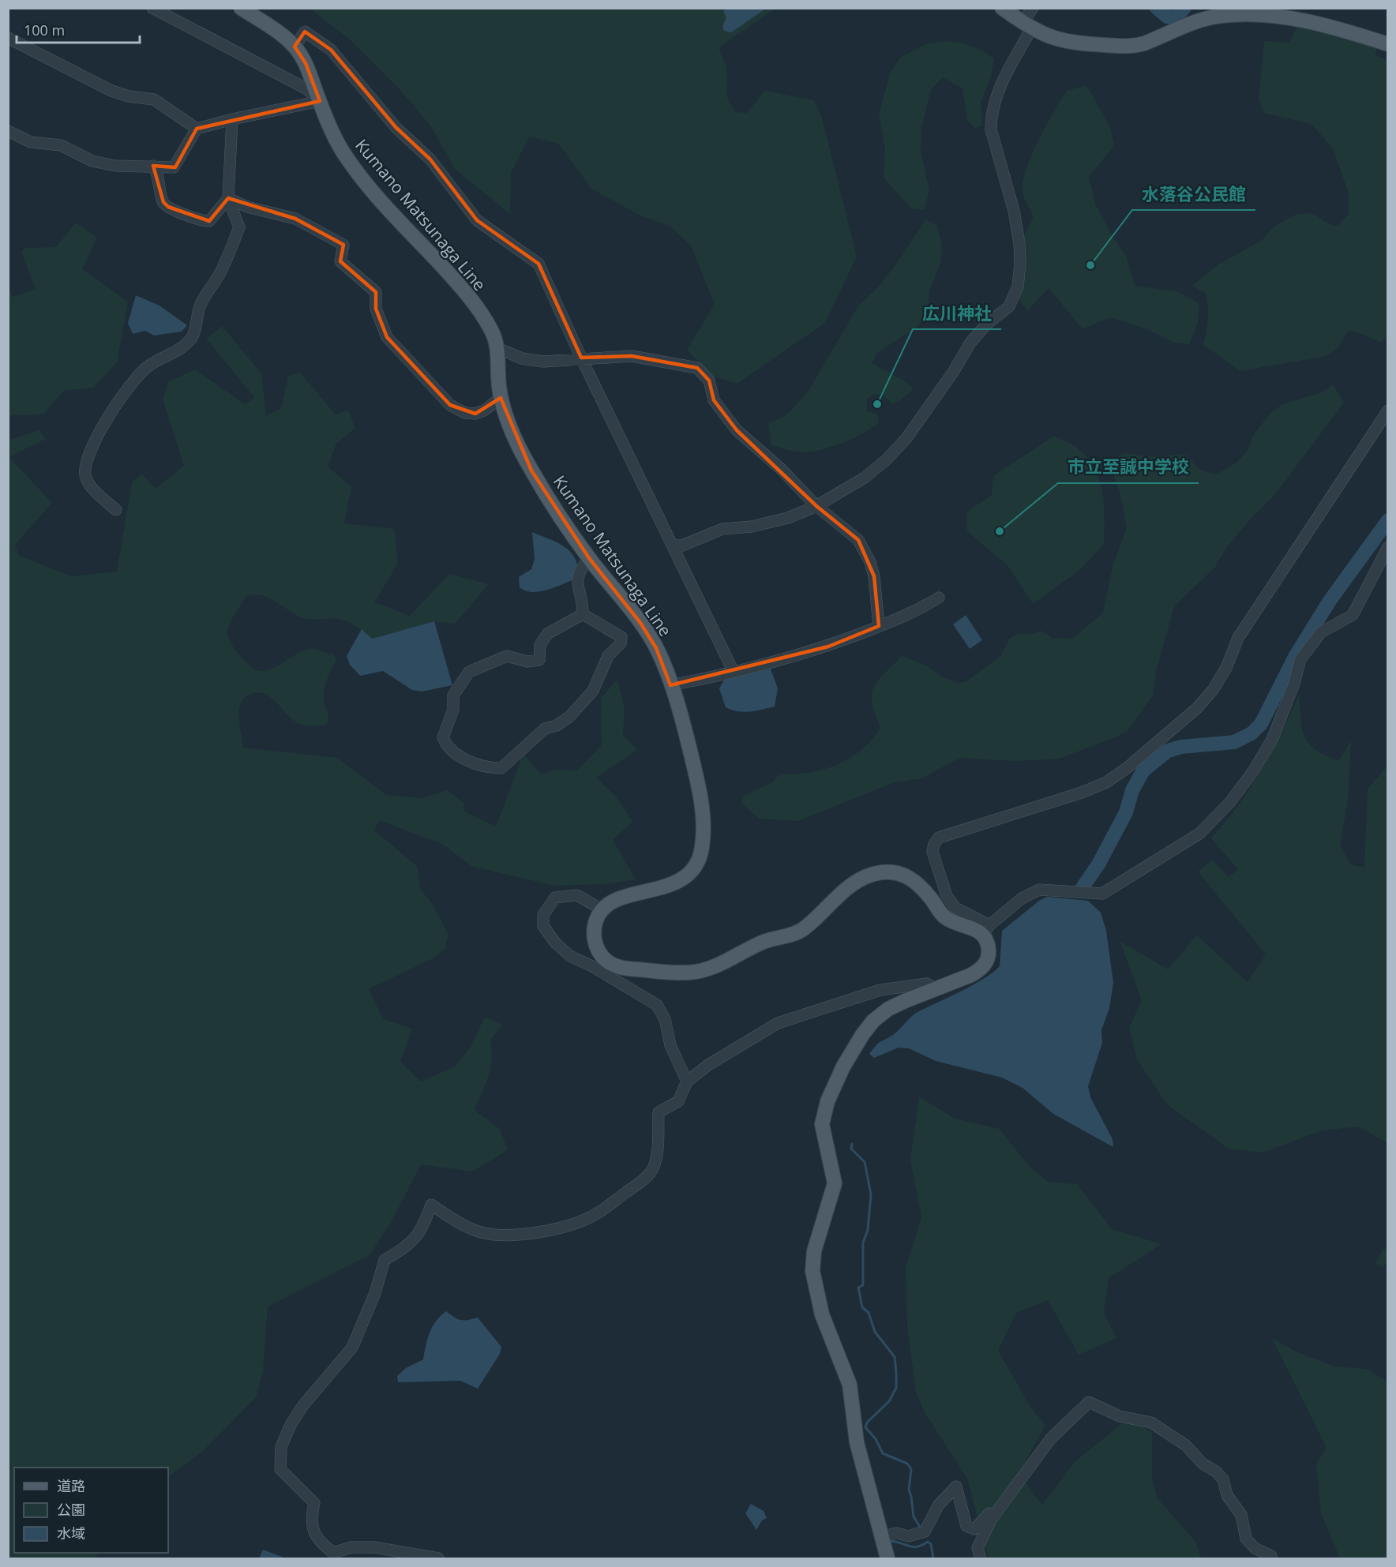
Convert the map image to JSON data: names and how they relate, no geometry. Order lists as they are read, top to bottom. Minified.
{"streets":{"main road":["Kumano Matsunaga Line"]},"places":["水落谷公民館","広川神社","市立至誠中学校"],"legend":["道路","公園","水域"],"scale_bar":"100 m"}
